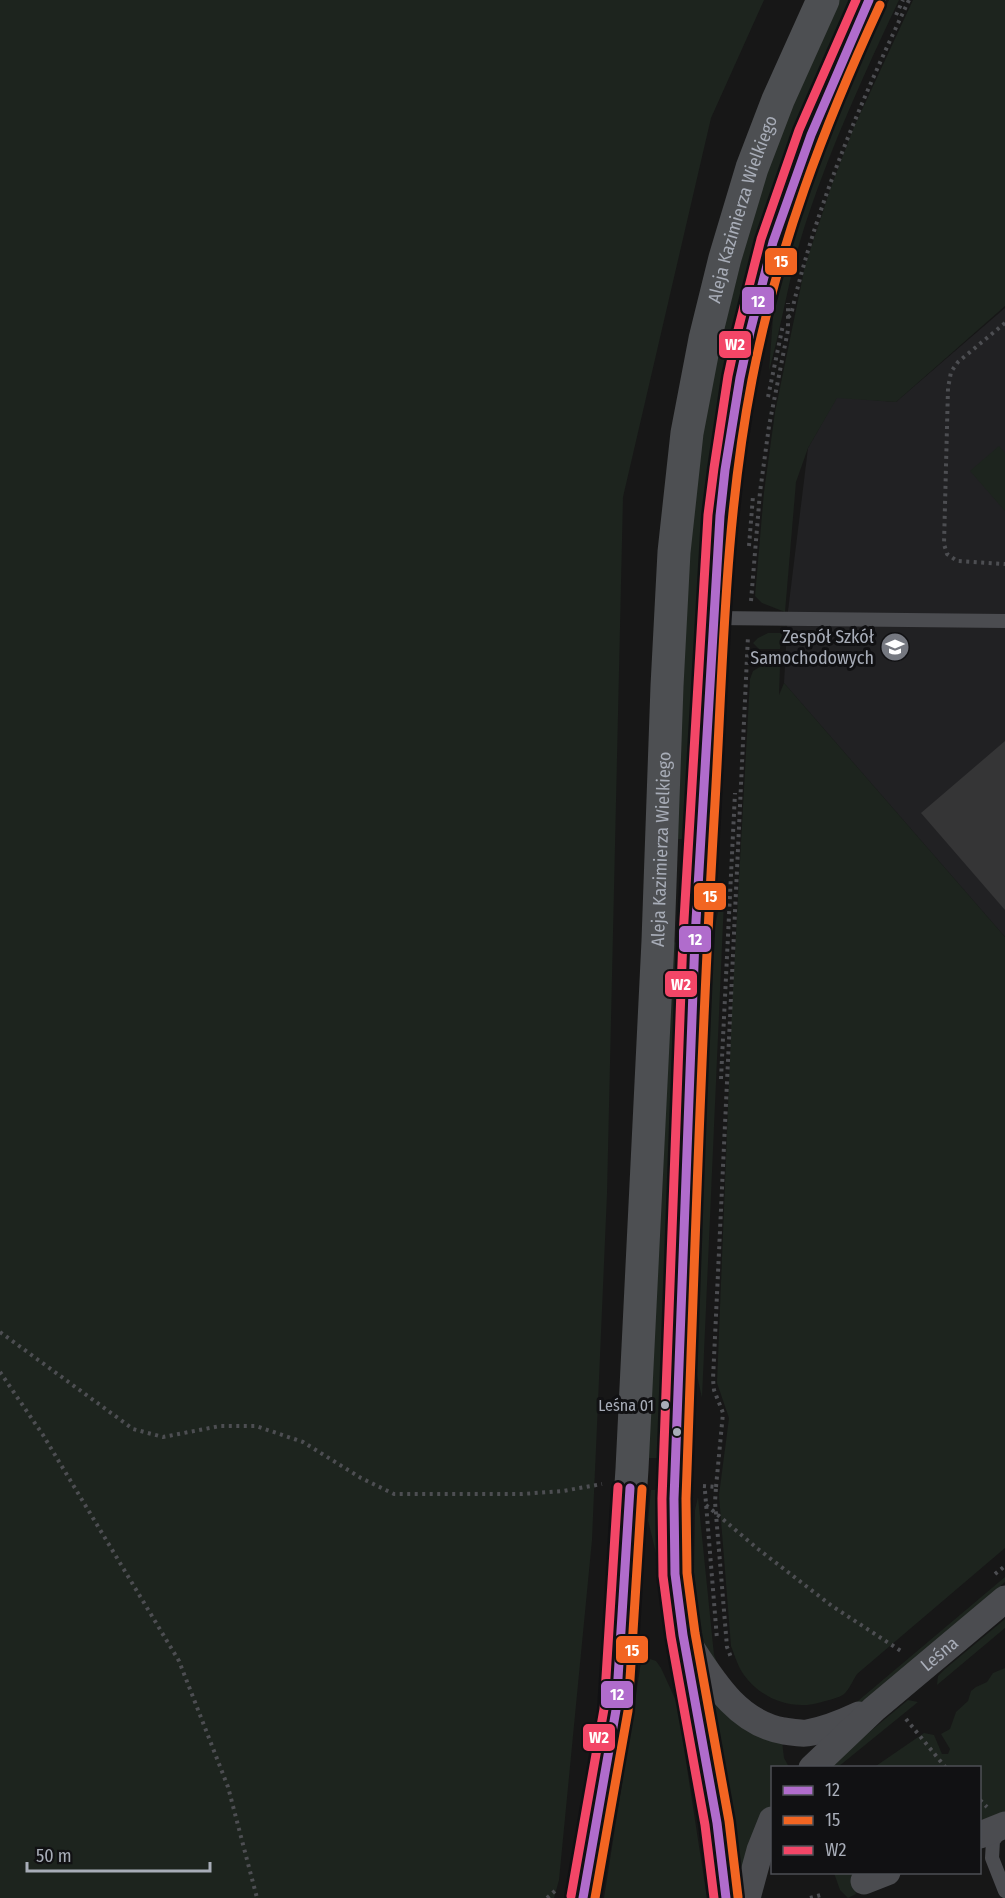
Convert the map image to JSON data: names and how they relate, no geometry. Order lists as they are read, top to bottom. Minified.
{"streets":{"main road":["Aleja Kazimierza Wielkiego"],"street":["Leśna"]},"places":{"school or university":["Zespół Szkół Samochodowych"],"other":["Leśna 01"]},"lines":["transit line 12","transit line W2","transit line 15"],"legend":["12","15","W2"],"scale_bar":"50 m"}
